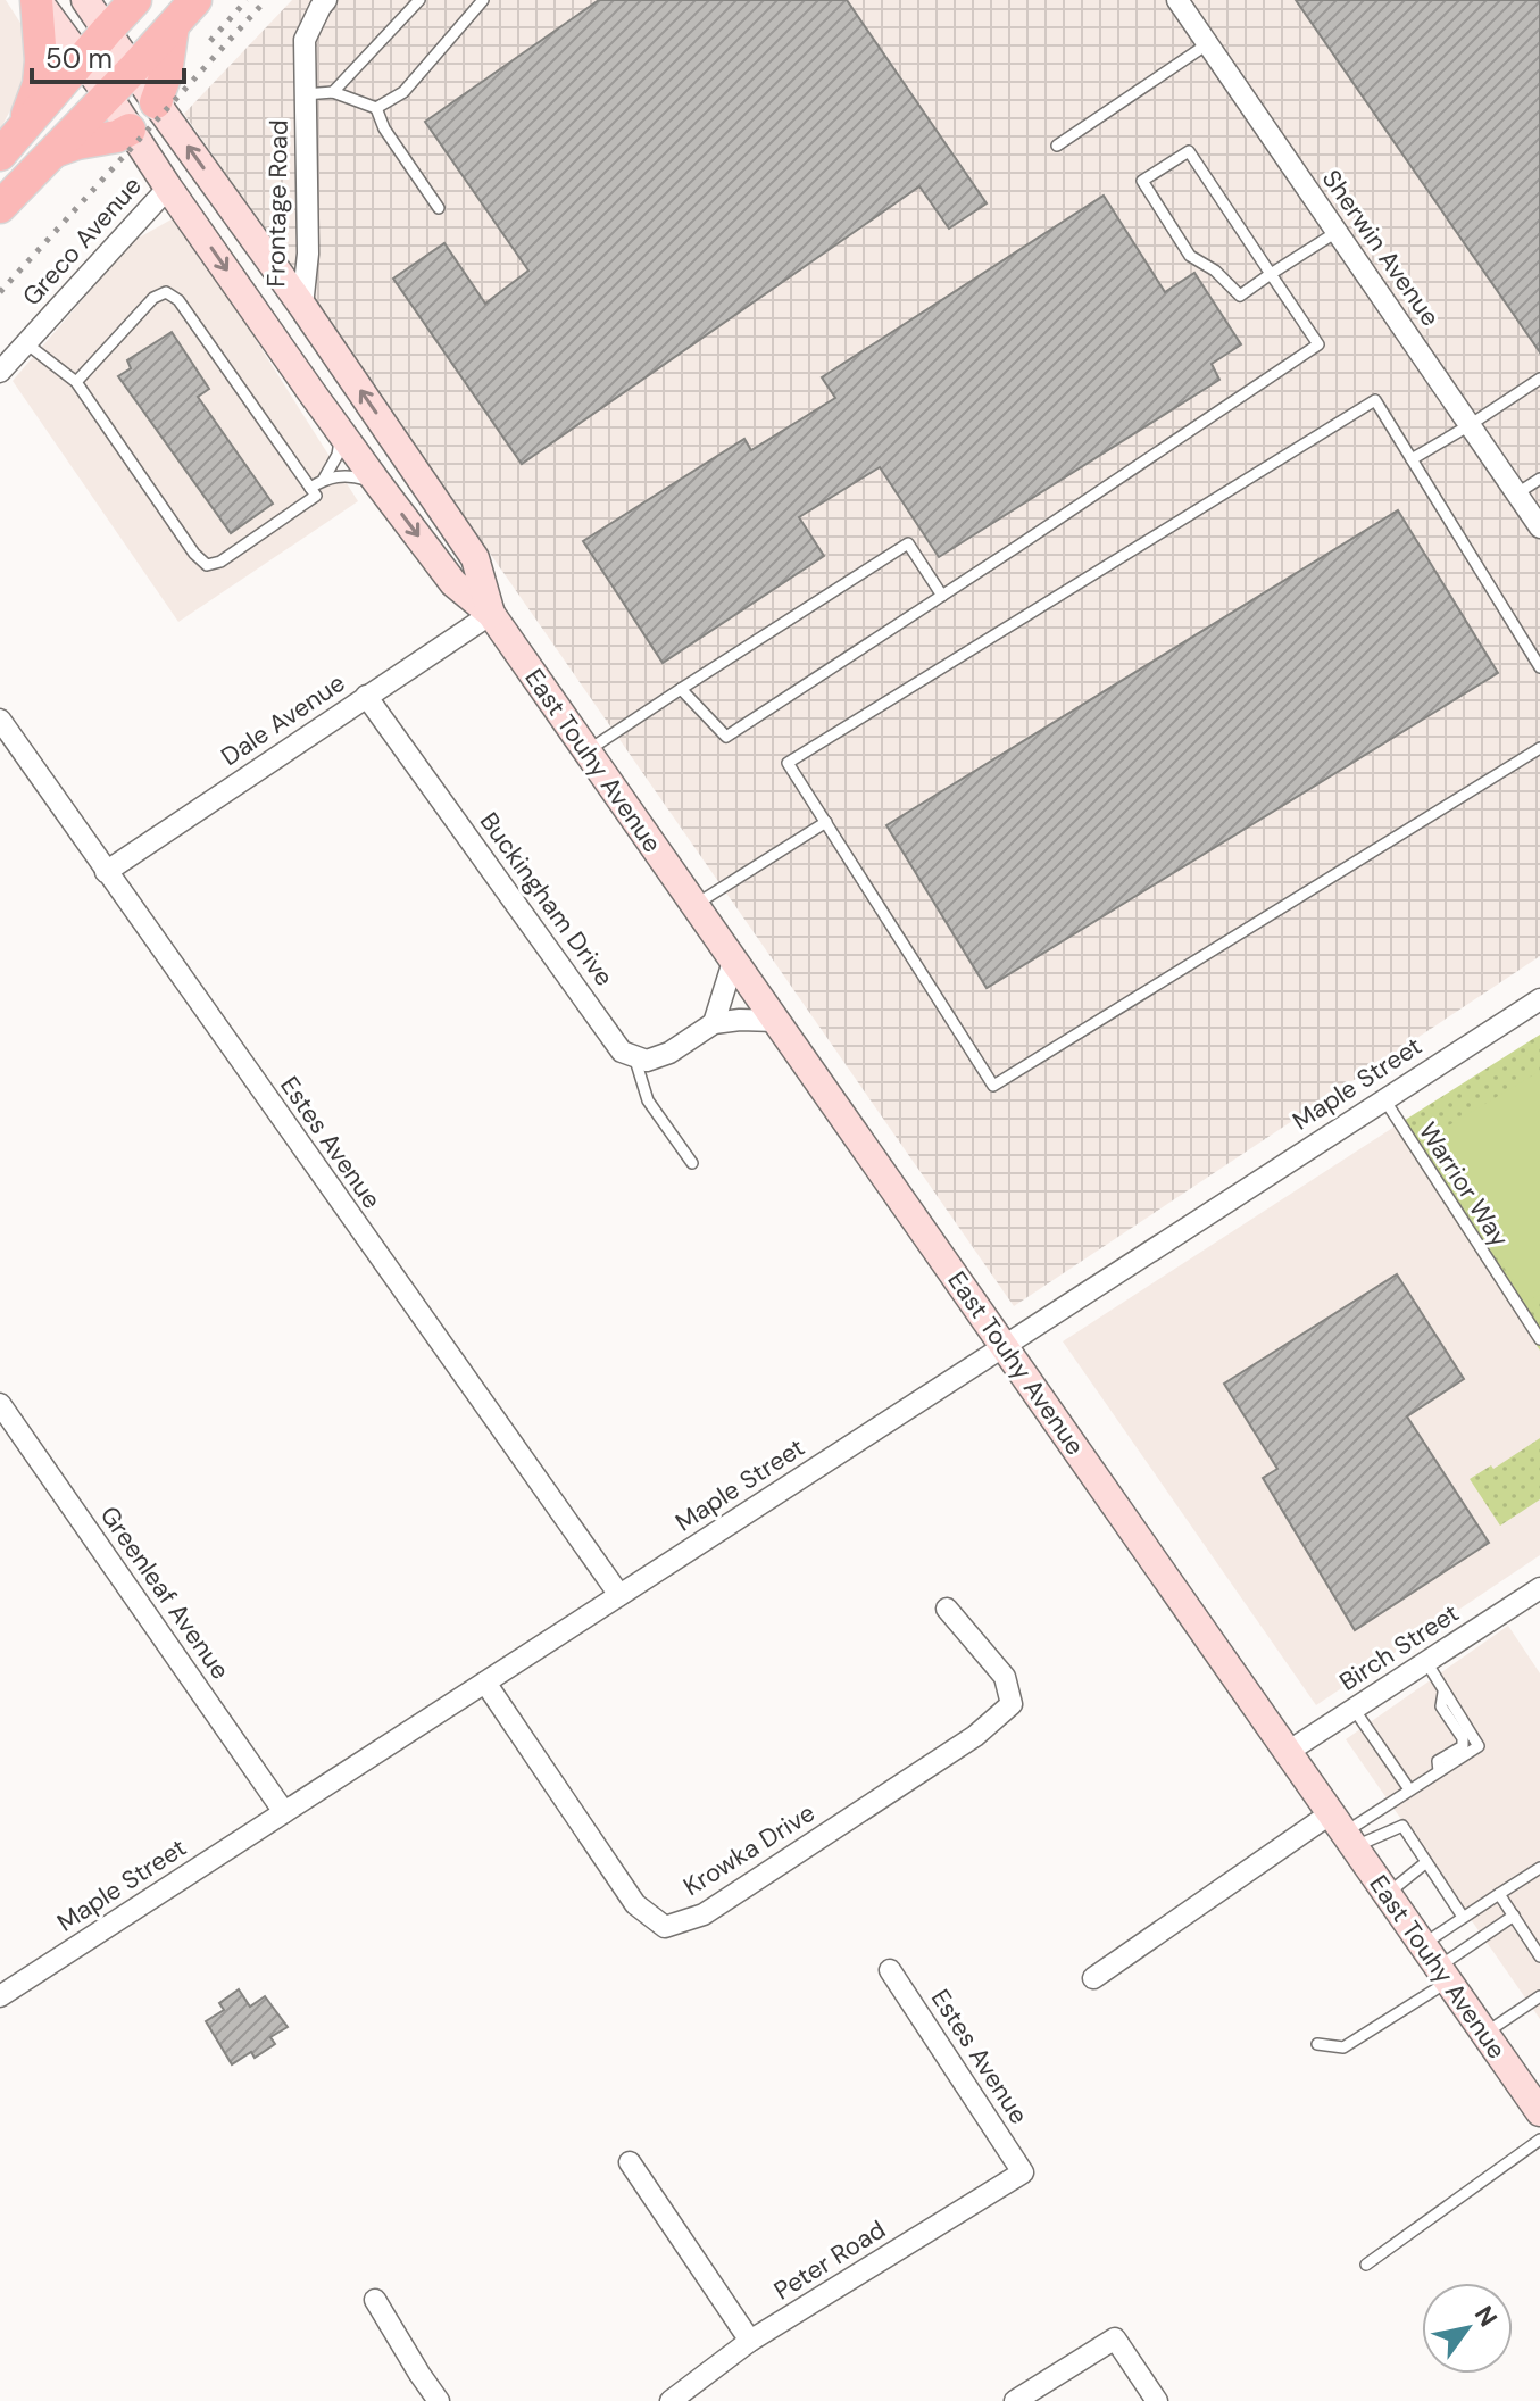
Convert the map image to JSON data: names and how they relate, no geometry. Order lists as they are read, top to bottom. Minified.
{"streets":{"main road":["East Touhy Avenue"],"street":["Frontage Road","Greco Avenue","Sherwin Avenue","Dale Avenue","Buckingham Drive","Maple Street","Estes Avenue","Greenleaf Avenue","Birch Street","Krowka Drive","Peter Road"],"lane":["Warrior Way"]},"crossings":[["Frontage Road","East Touhy Avenue"],["Greco Avenue","East Touhy Avenue"],["Dale Avenue","East Touhy Avenue"],["Dale Avenue","Buckingham Drive"],["Dale Avenue","Estes Avenue"],["East Touhy Avenue","Maple Street"],["East Touhy Avenue","Birch Street"],["Maple Street","Estes Avenue"],["Maple Street","Warrior Way"],["Maple Street","Greenleaf Avenue"],["Maple Street","Krowka Drive"],["Estes Avenue","Peter Road"]],"scale_bar":"50 m","north":"top right"}
